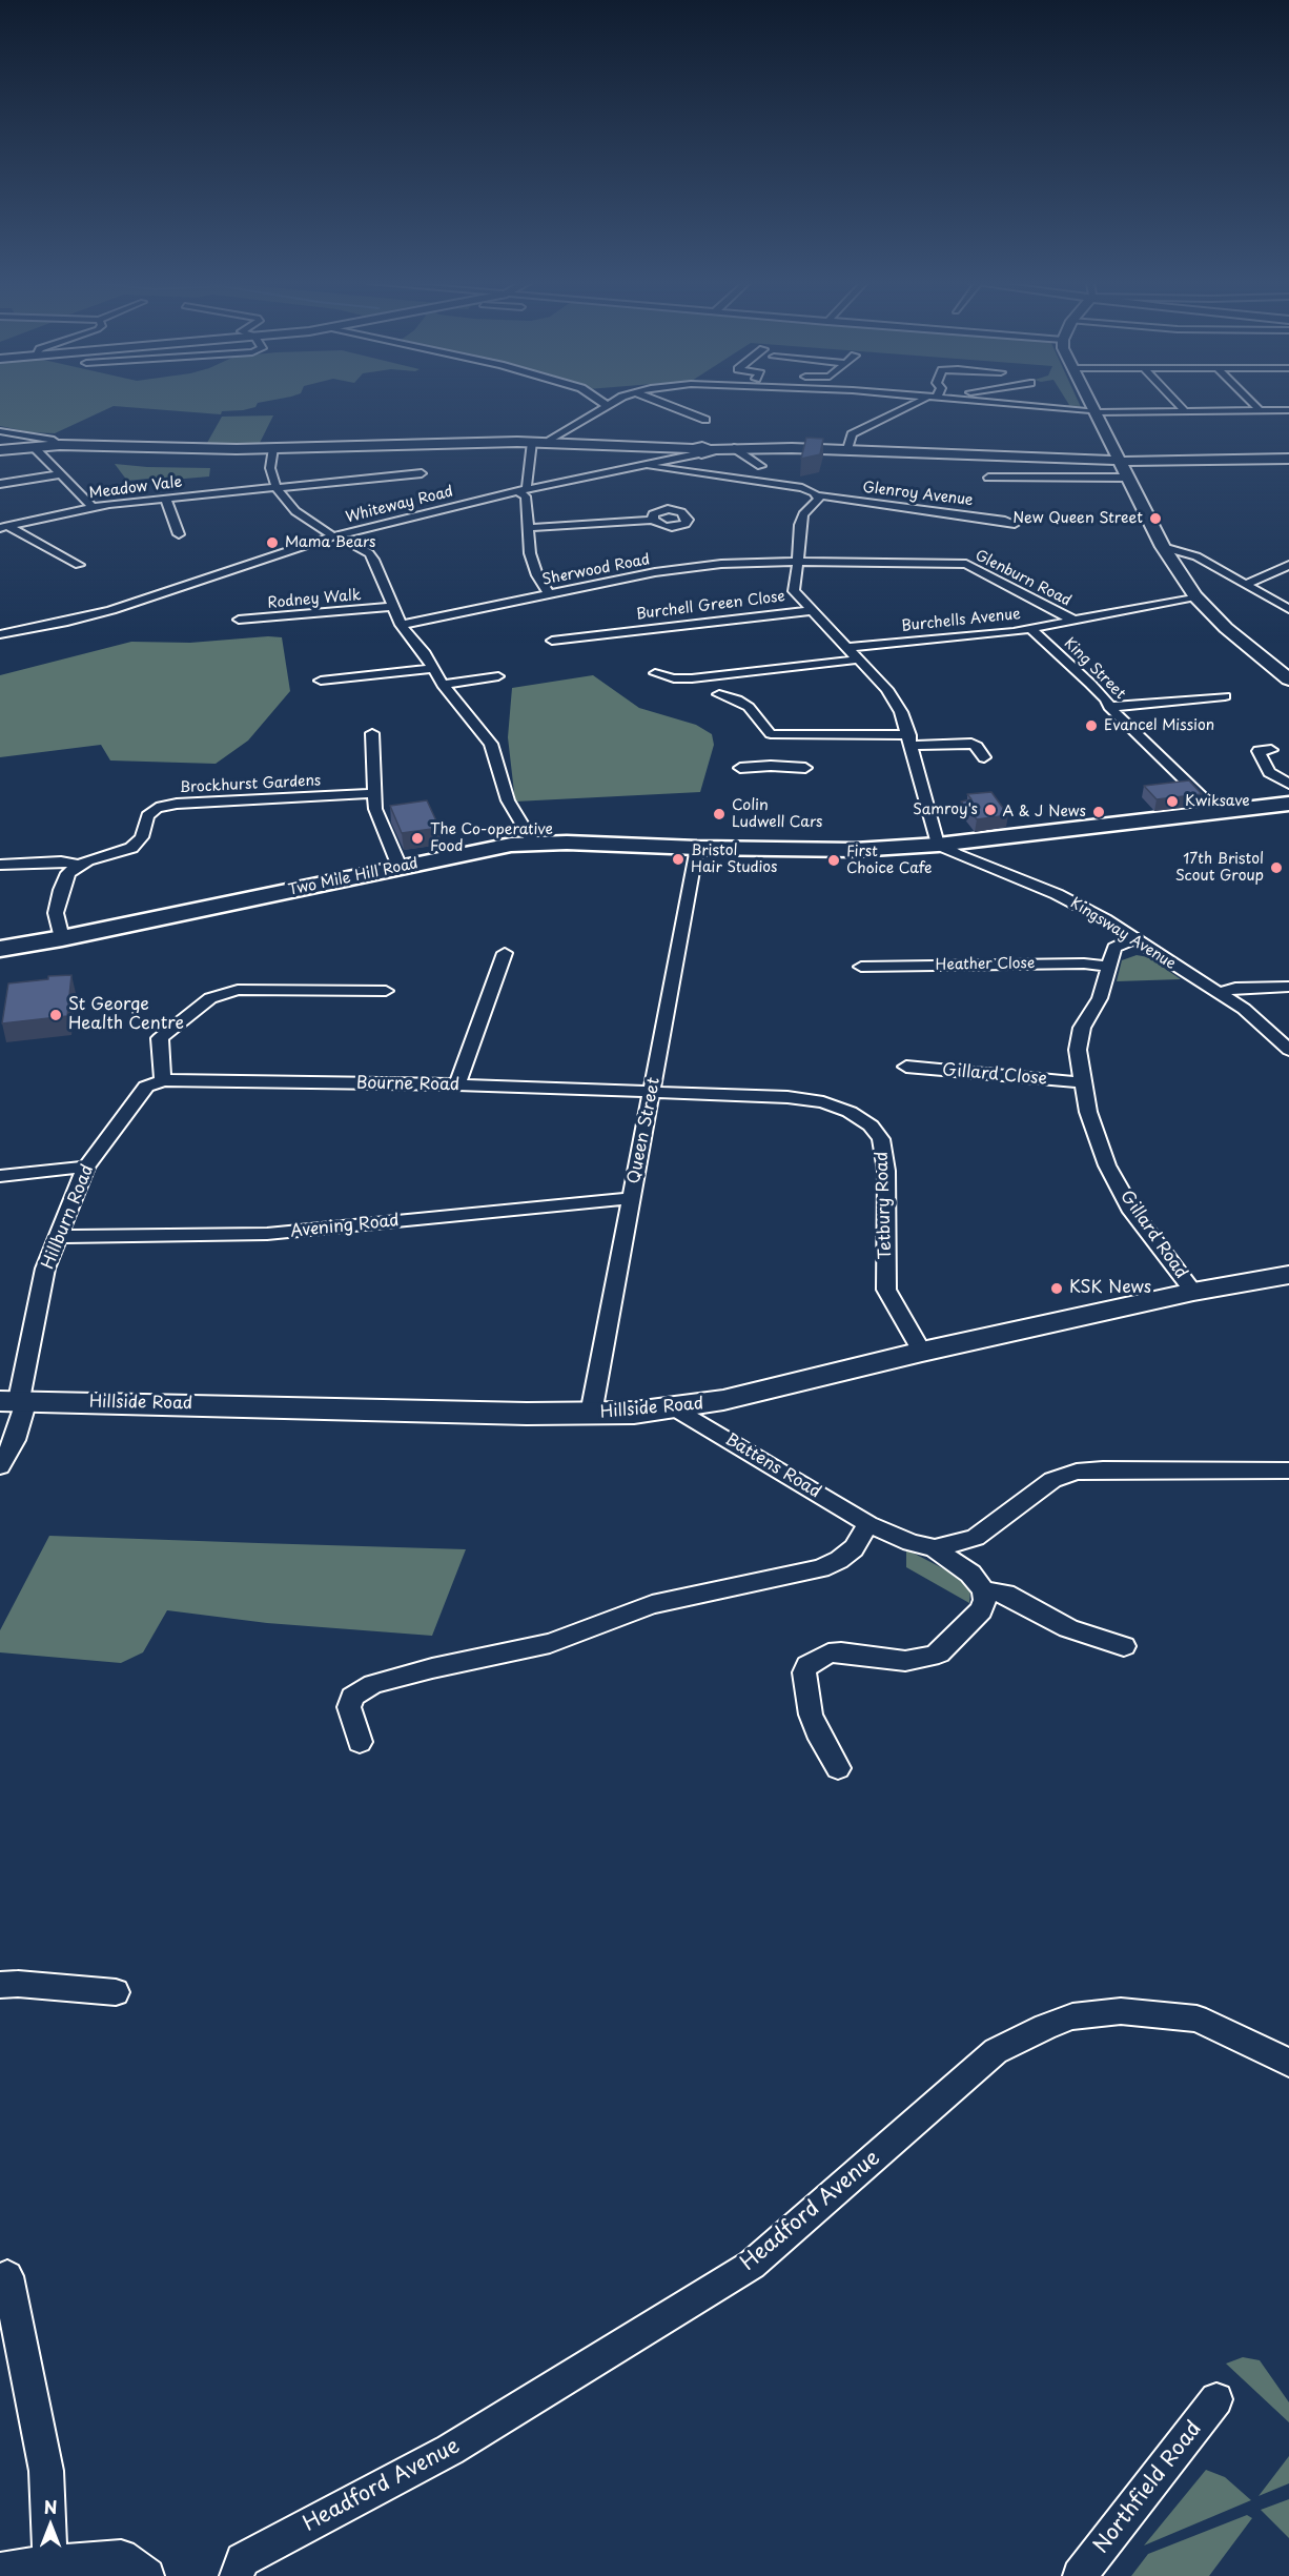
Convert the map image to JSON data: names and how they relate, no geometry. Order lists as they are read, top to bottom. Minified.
{"streets":{"main road":["Two Mile Hill Road"],"street":["Meadow Vale","Glenroy Avenue","Whiteway Road","Sherwood Road","Glenburn Road","Rodney Walk","Burchell Green Close","Burchells Avenue","King Street","Brockhurst Gardens","Kingsway Avenue","Heather Close","Gillard Close","Bourne Road","Queen Street","Tetbury Road","Hillburn Road","Avening Road","Gillard Road","Hillside Road","Battens Road","Headford Avenue","Northfield Road"]},"crossings":[["Glenroy Avenue","Whiteway Road"],["Sherwood Road","Glenburn Road"],["Glenburn Road","Burchells Avenue"],["Burchells Avenue","King Street"],["King Street","Two Mile Hill Road"],["Two Mile Hill Road","Kingsway Avenue"],["Two Mile Hill Road","Queen Street"],["Kingsway Avenue","Gillard Road"],["Heather Close","Gillard Road"],["Gillard Close","Gillard Road"],["Bourne Road","Queen Street"],["Bourne Road","Tetbury Road"],["Bourne Road","Hillburn Road"],["Queen Street","Tetbury Road"],["Queen Street","Avening Road"],["Queen Street","Hillside Road"],["Tetbury Road","Hillside Road"],["Hillburn Road","Avening Road"],["Hillburn Road","Hillside Road"],["Gillard Road","Hillside Road"],["Hillside Road","Battens Road"]],"places":["New Queen Street","Mama Bears","Evancel Mission","Kwiksave","Samroy's","A & J News","Colin Ludwell Cars","The Co-operative Food","Bristol Hair Studios","First Choice Cafe","17th Bristol Scout Group","St George Health Centre","KSK News"],"north":"top"}
